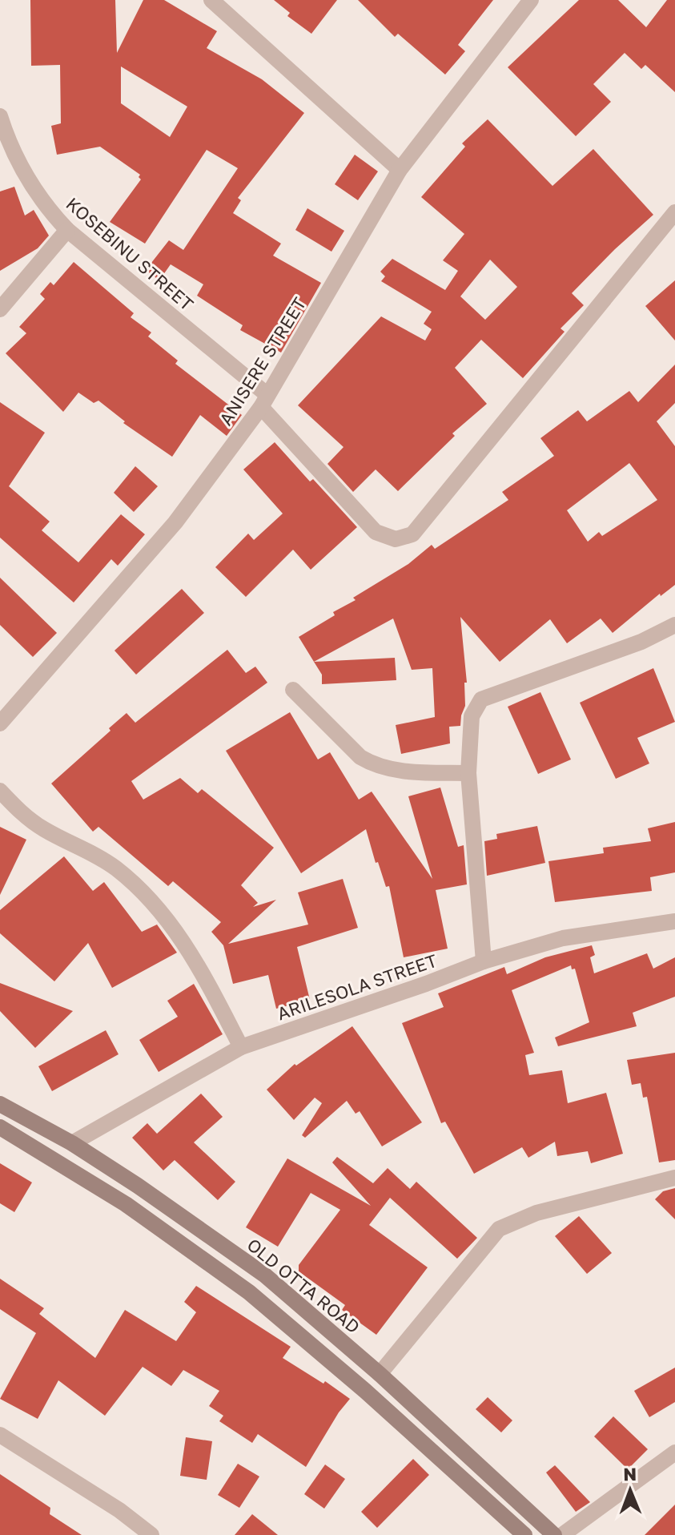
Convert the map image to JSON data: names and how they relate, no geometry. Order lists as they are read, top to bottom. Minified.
{"streets":{"street":["KOSEBINU STREET","ANISERE STREET","ARILESOLA STREET","OLD OTTA ROAD"]},"crossings":[["KOSEBINU STREET","ANISERE STREET"],["ARILESOLA STREET","OLD OTTA ROAD"]],"north":"top"}
